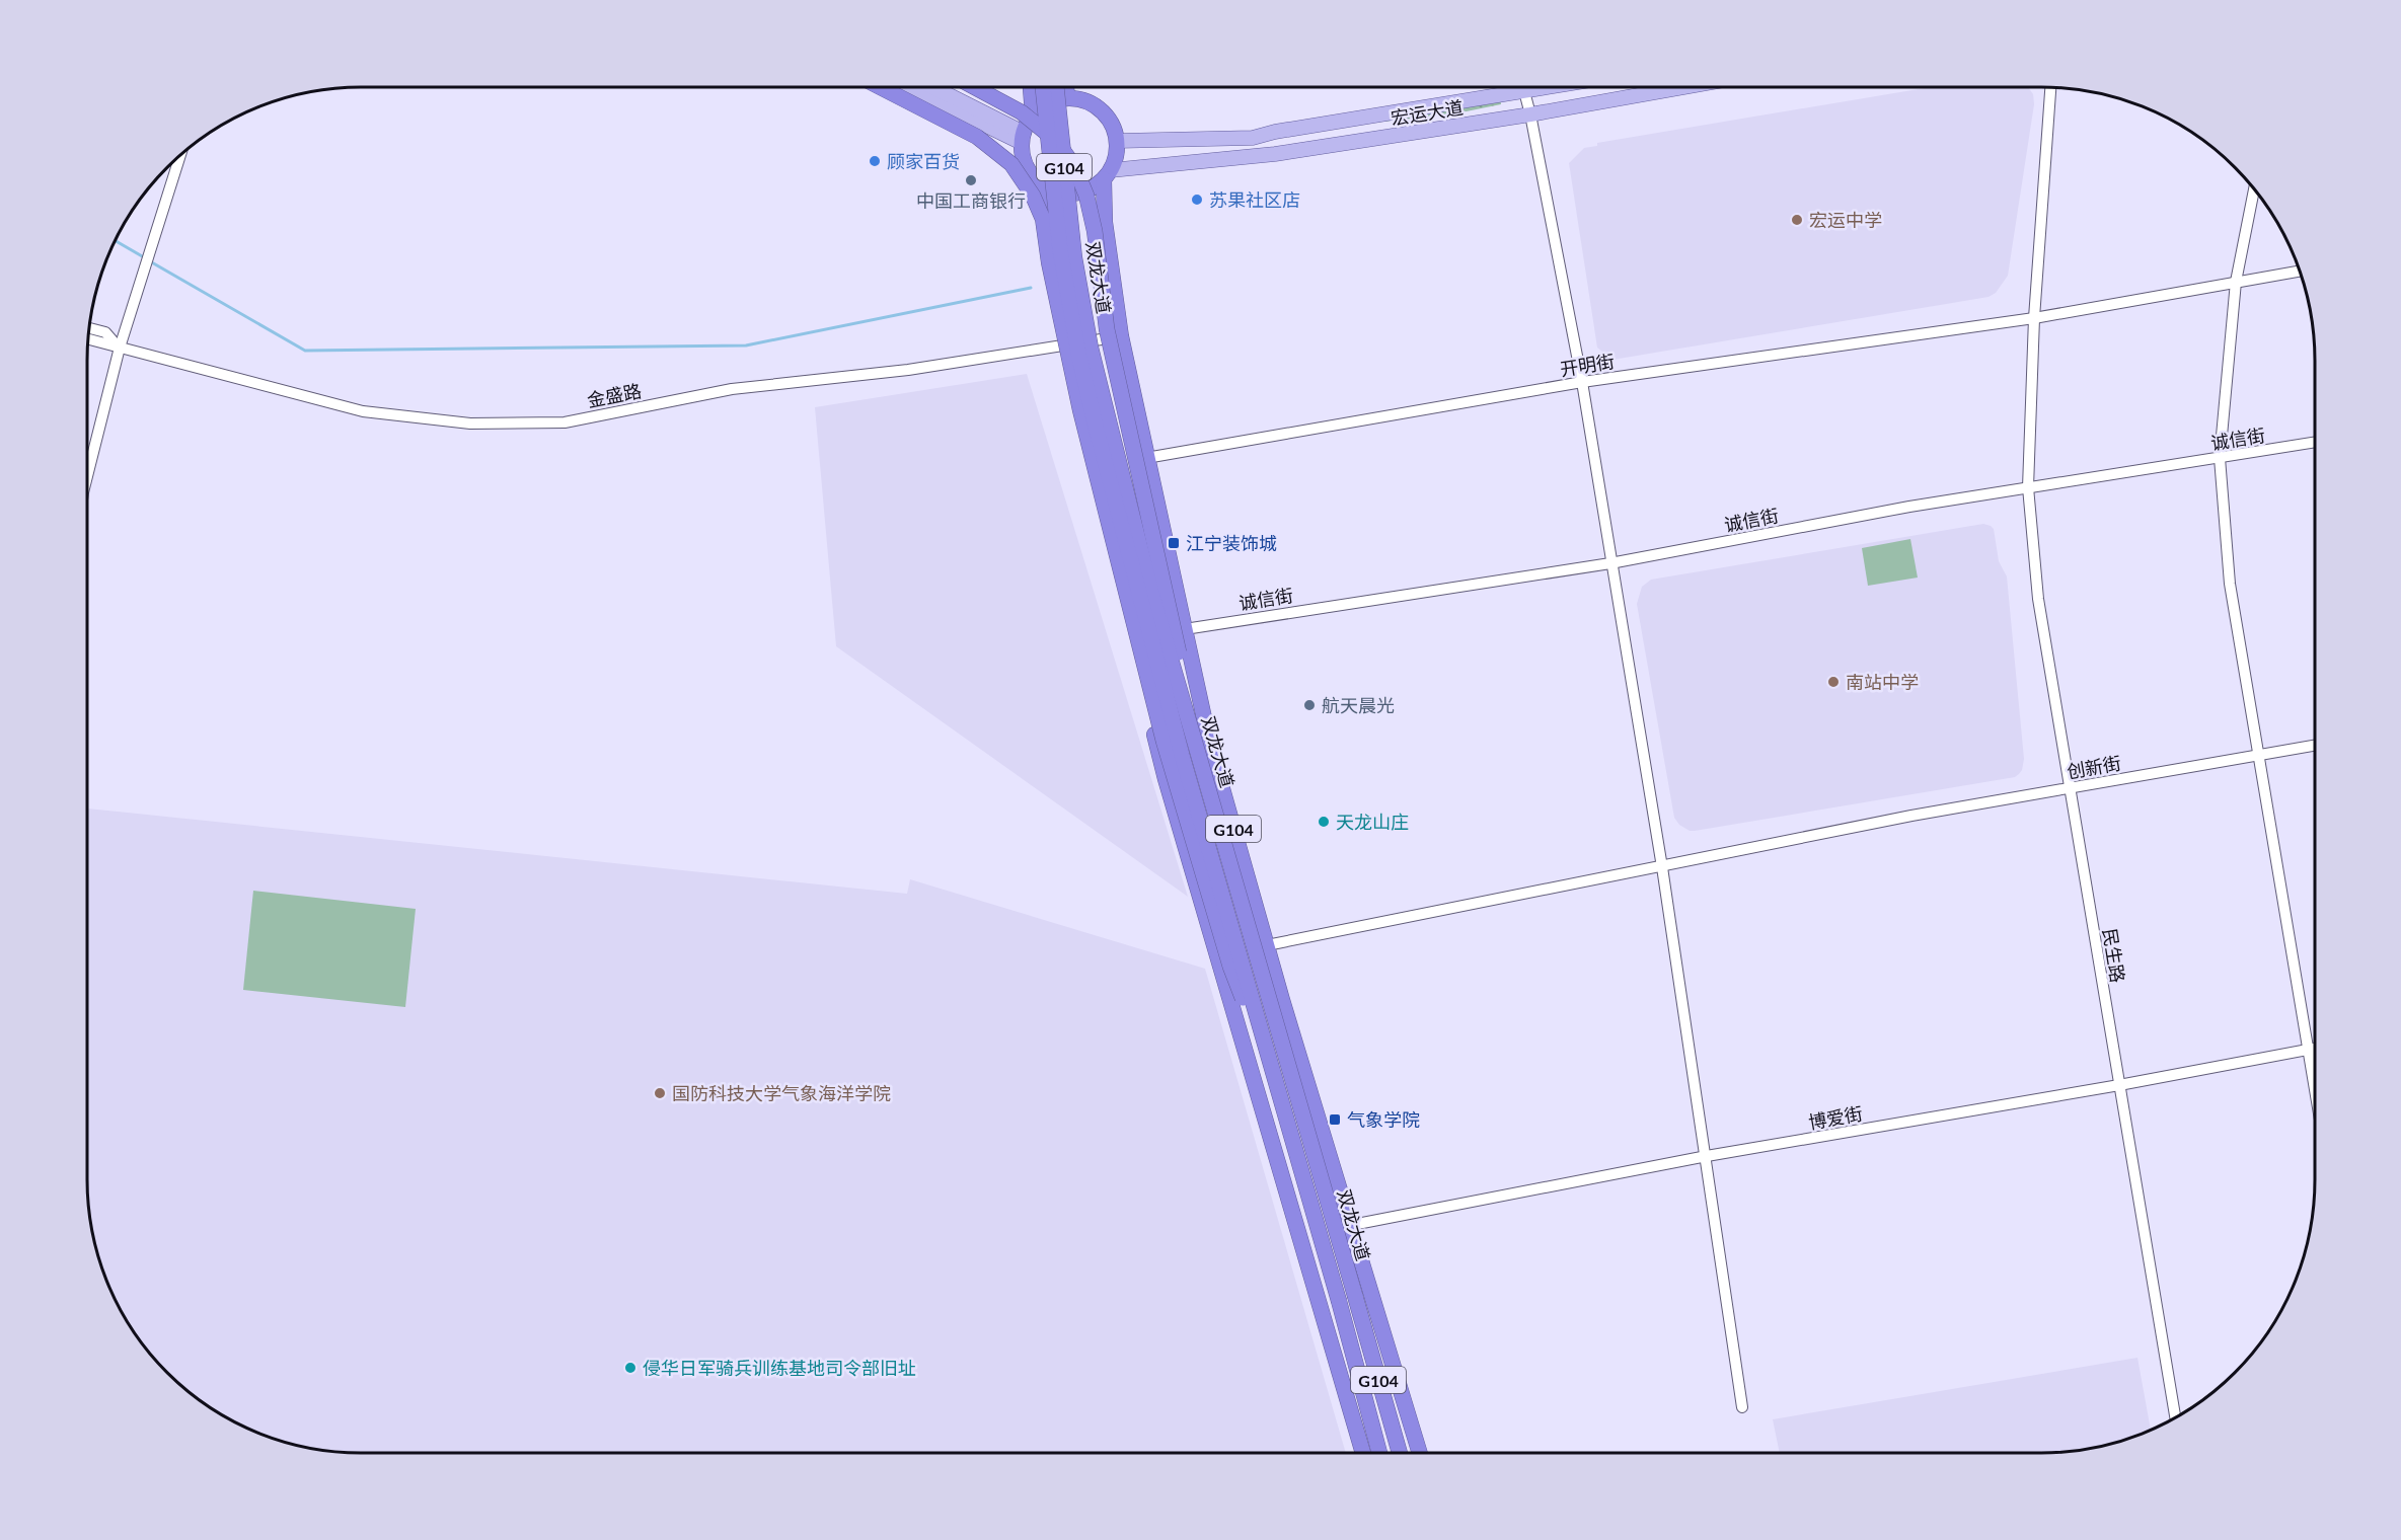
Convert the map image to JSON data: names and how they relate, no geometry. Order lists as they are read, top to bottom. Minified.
{"streets":{"highway":["G104","双龙大道"],"main road":["宏运大道"],"street":["开明街","金盛路","诚信街","创新街","民生路","博爱街"]},"crossings":[["宏运大道","G104"],["宏运大道","双龙大道"],["G104","双龙大道"],["G104","金盛路"],["双龙大道","开明街"],["双龙大道","金盛路"],["双龙大道","诚信街"],["双龙大道","创新街"],["双龙大道","博爱街"],["开明街","民生路"],["诚信街","民生路"],["创新街","民生路"],["民生路","博爱街"]],"places":{"other":["顾家百货","中国工商银行","苏果社区店","宏运中学","南站中学","航天晨光","天龙山庄","国防科技大学气象海洋学院","侵华日军骑兵训练基地司令部旧址"],"transit":["江宁装饰城","气象学院"]}}
